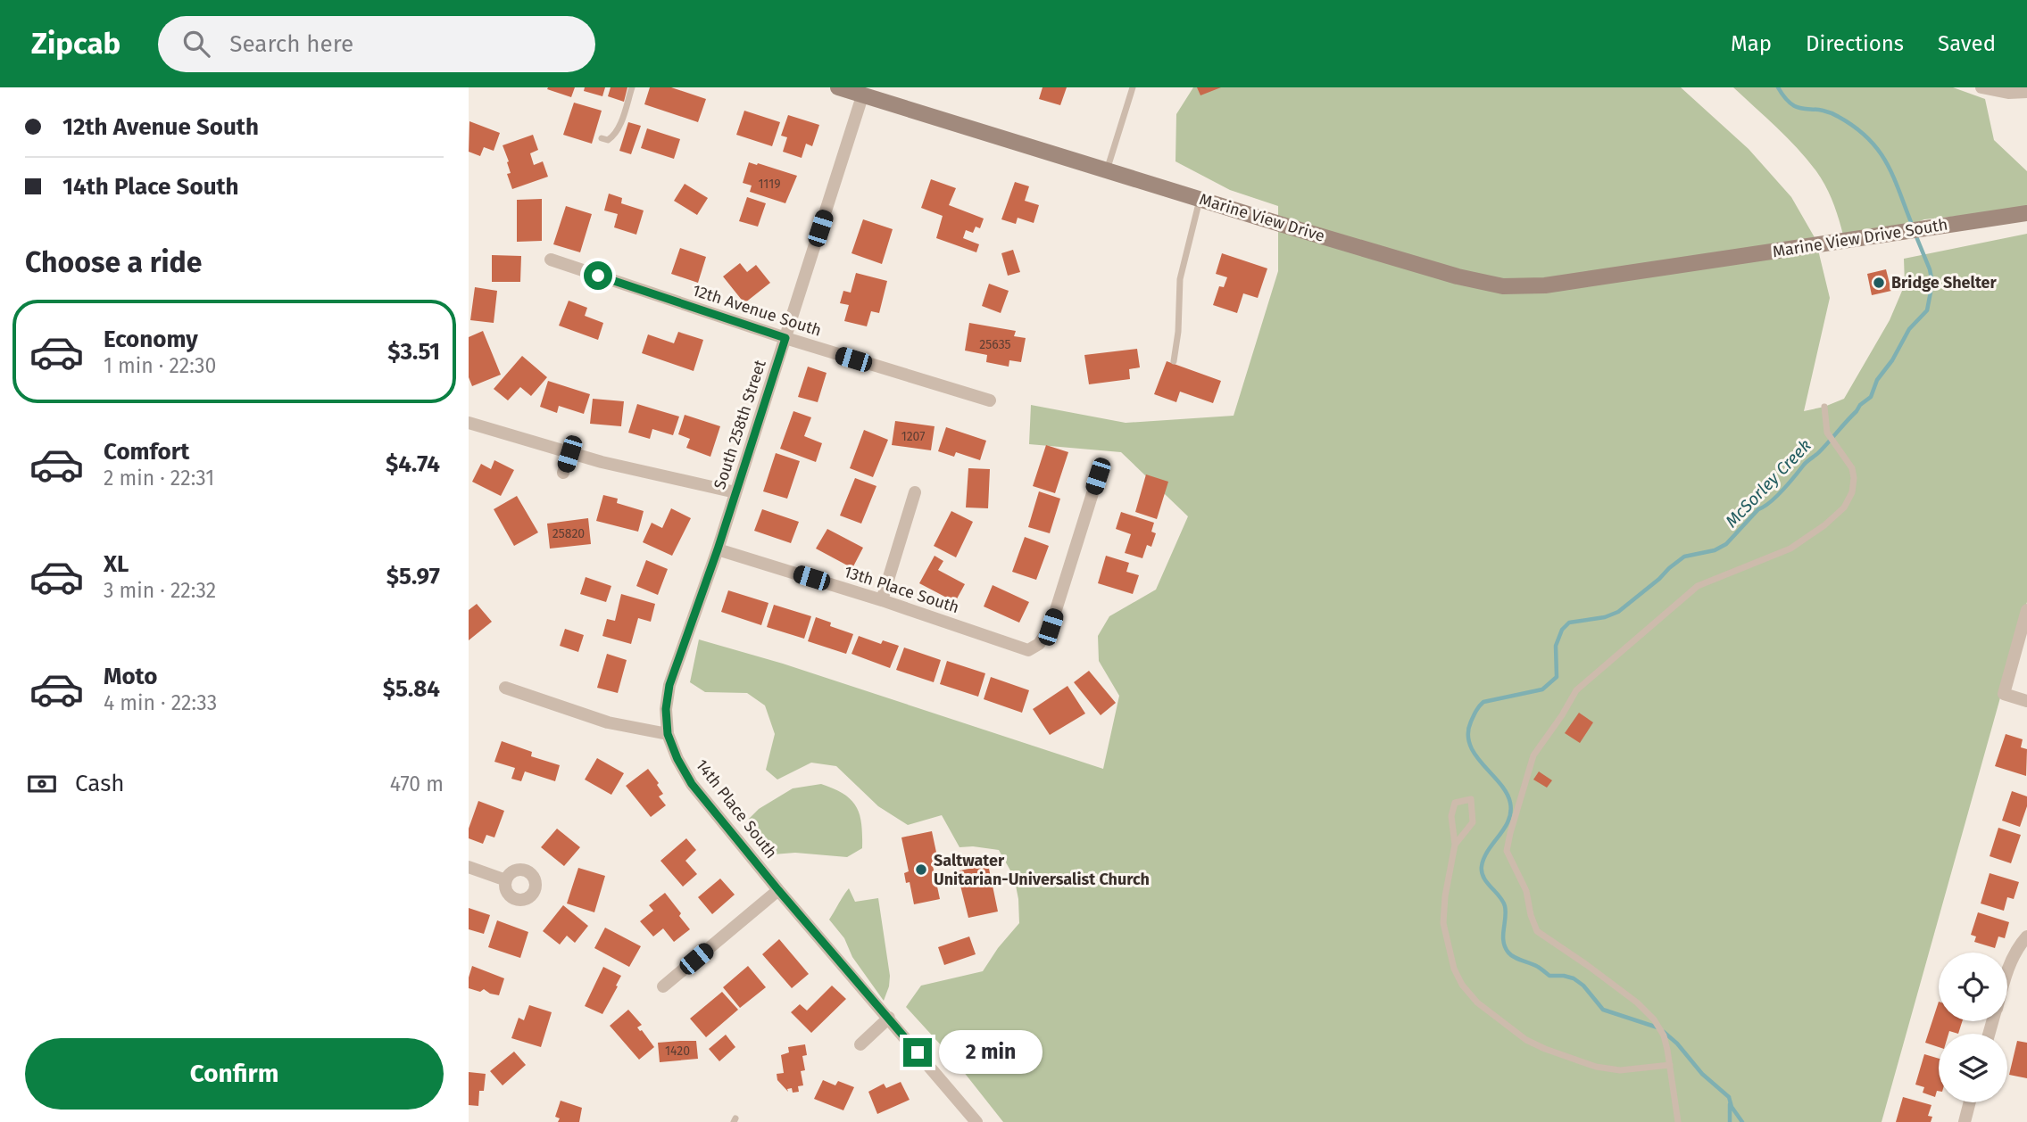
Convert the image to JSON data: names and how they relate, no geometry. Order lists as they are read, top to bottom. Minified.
{"streets":{"main road":["Marine View Drive","Marine View Drive South"],"street":["12th Avenue South","South 258th Street","13th Place South","14th Place South"]},"crossings":[["Marine View Drive","Marine View Drive South"],["Marine View Drive","South 258th Street"],["12th Avenue South","South 258th Street"],["South 258th Street","13th Place South"],["South 258th Street","14th Place South"],["13th Place South","14th Place South"]],"water":["McSorley Creek"],"places":["Bridge Shelter","Saltwater Unitarian-Universalist Church"],"house_numbers":["1119","25635","1207","25820","1420"],"page":{"header":"Zipcab","search":"Search here","nav":["Map","Directions","Saved"],"banner":["12th Avenue South","14th Place South"],"heading":"Choose a ride","list":[{"name":"Economy","note":"1 min · 22:30","value":"$3.51"},{"name":"Comfort","note":"2 min · 22:31","value":"$4.74"},{"name":"XL","note":"3 min · 22:32","value":"$5.97"},{"name":"Moto","note":"4 min · 22:33","value":"$5.84"}],"pay":["Cash","470 m"],"buttons":"Confirm","bubble":"2 min"}}
